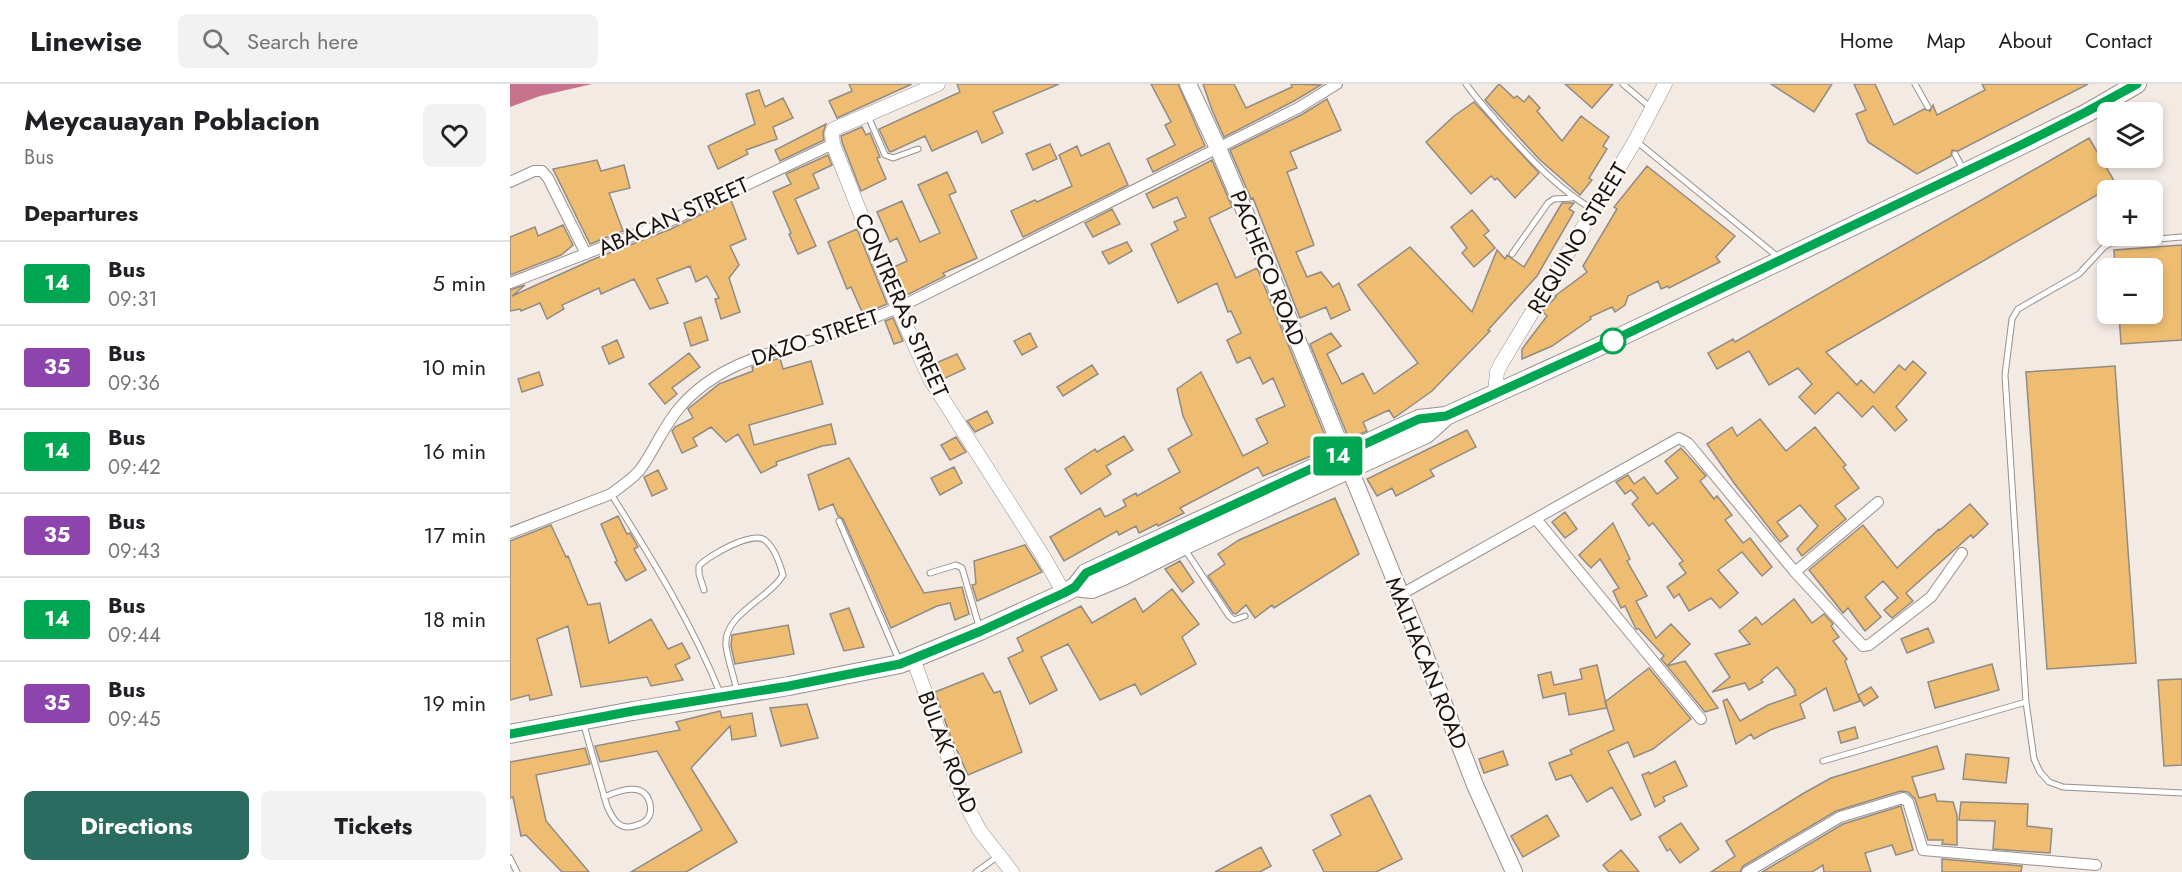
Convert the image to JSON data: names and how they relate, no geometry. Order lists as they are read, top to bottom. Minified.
{"streets":{"main road":["PACHECO ROAD","MALHACAN ROAD"],"street":["ABACAN STREET","REQUINO STREET","CONTRERAS STREET","DAZO STREET","BULAK ROAD"]},"crossings":[["ABACAN STREET","CONTRERAS STREET"],["PACHECO ROAD","DAZO STREET"],["PACHECO ROAD","MALHACAN ROAD"],["CONTRERAS STREET","DAZO STREET"]],"lines":["bus line 14"],"page":{"header":"Linewise","search":"Search here","nav":["Home","Map","About","Contact"],"heading":[["Meycauayan Poblacion","Bus"],"Departures"],"on_map":"14","map_buttons":["+","−"],"list":[{"mark":"14","name":"Bus","note":"09:31","value":"5 min"},{"mark":"35","name":"Bus","note":"09:36","value":"10 min"},{"mark":"14","name":"Bus","note":"09:42","value":"16 min"},{"mark":"35","name":"Bus","note":"09:43","value":"17 min"},{"mark":"14","name":"Bus","note":"09:44","value":"18 min"},{"mark":"35","name":"Bus","note":"09:45","value":"19 min"}],"buttons":["Directions","Tickets"]}}
